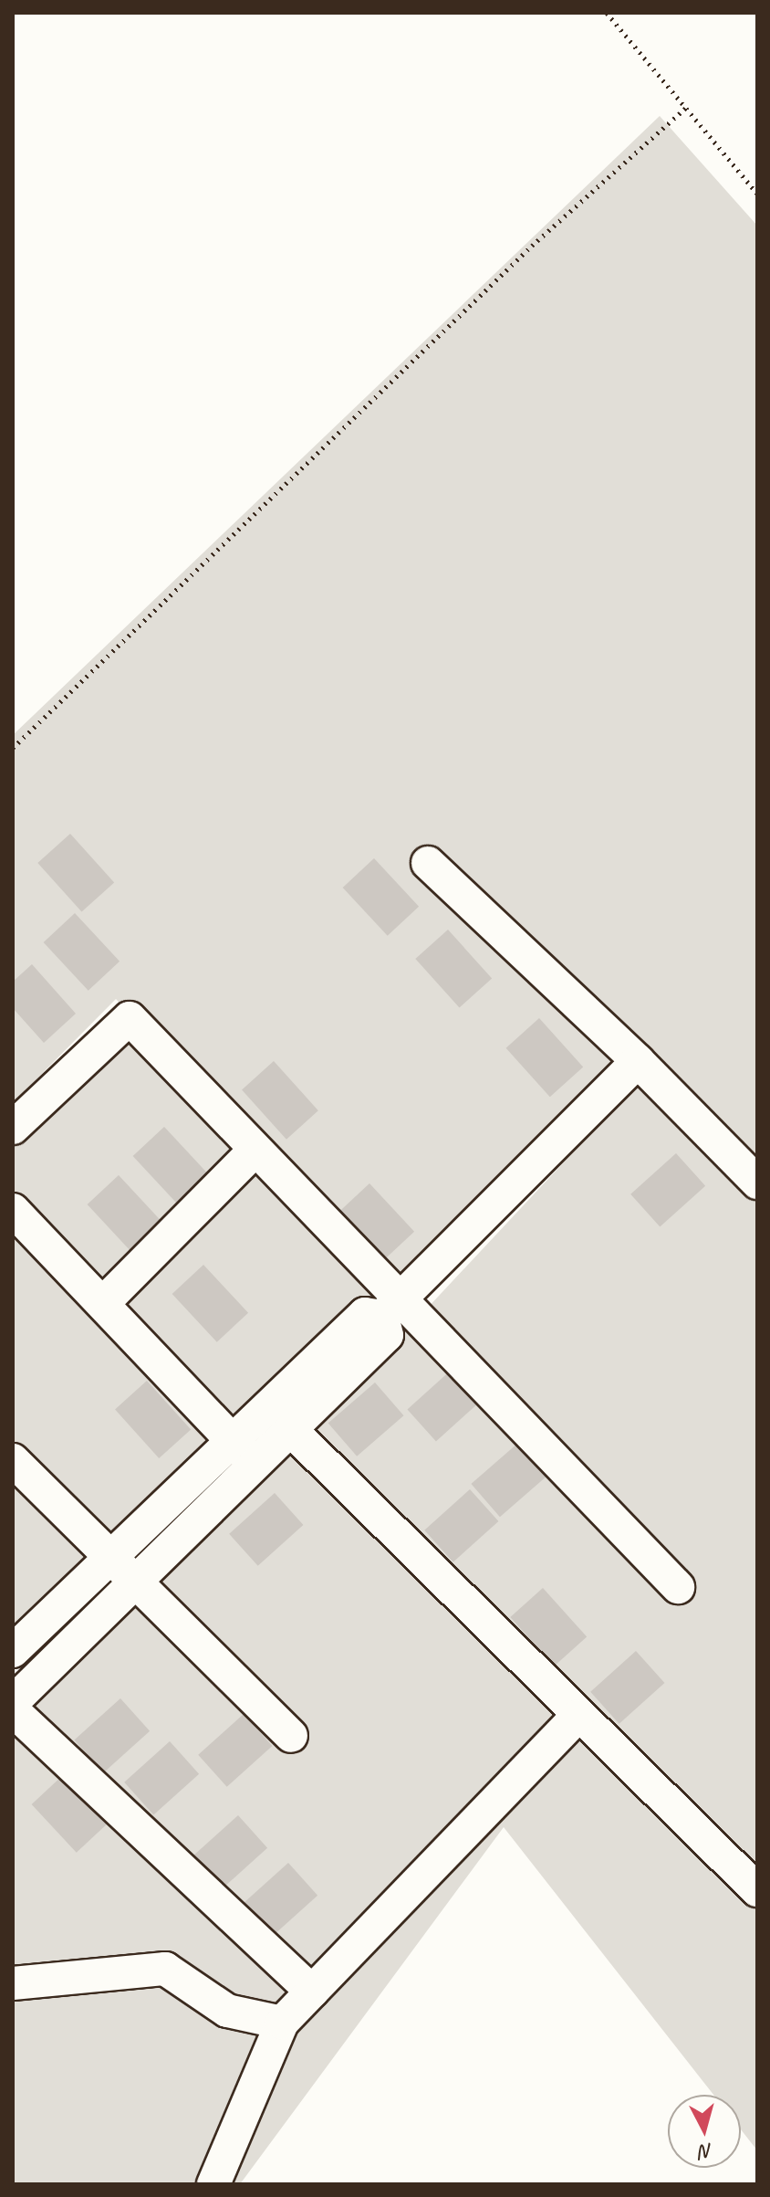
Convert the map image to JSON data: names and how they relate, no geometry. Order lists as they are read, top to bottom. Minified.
{"north":"bottom"}
